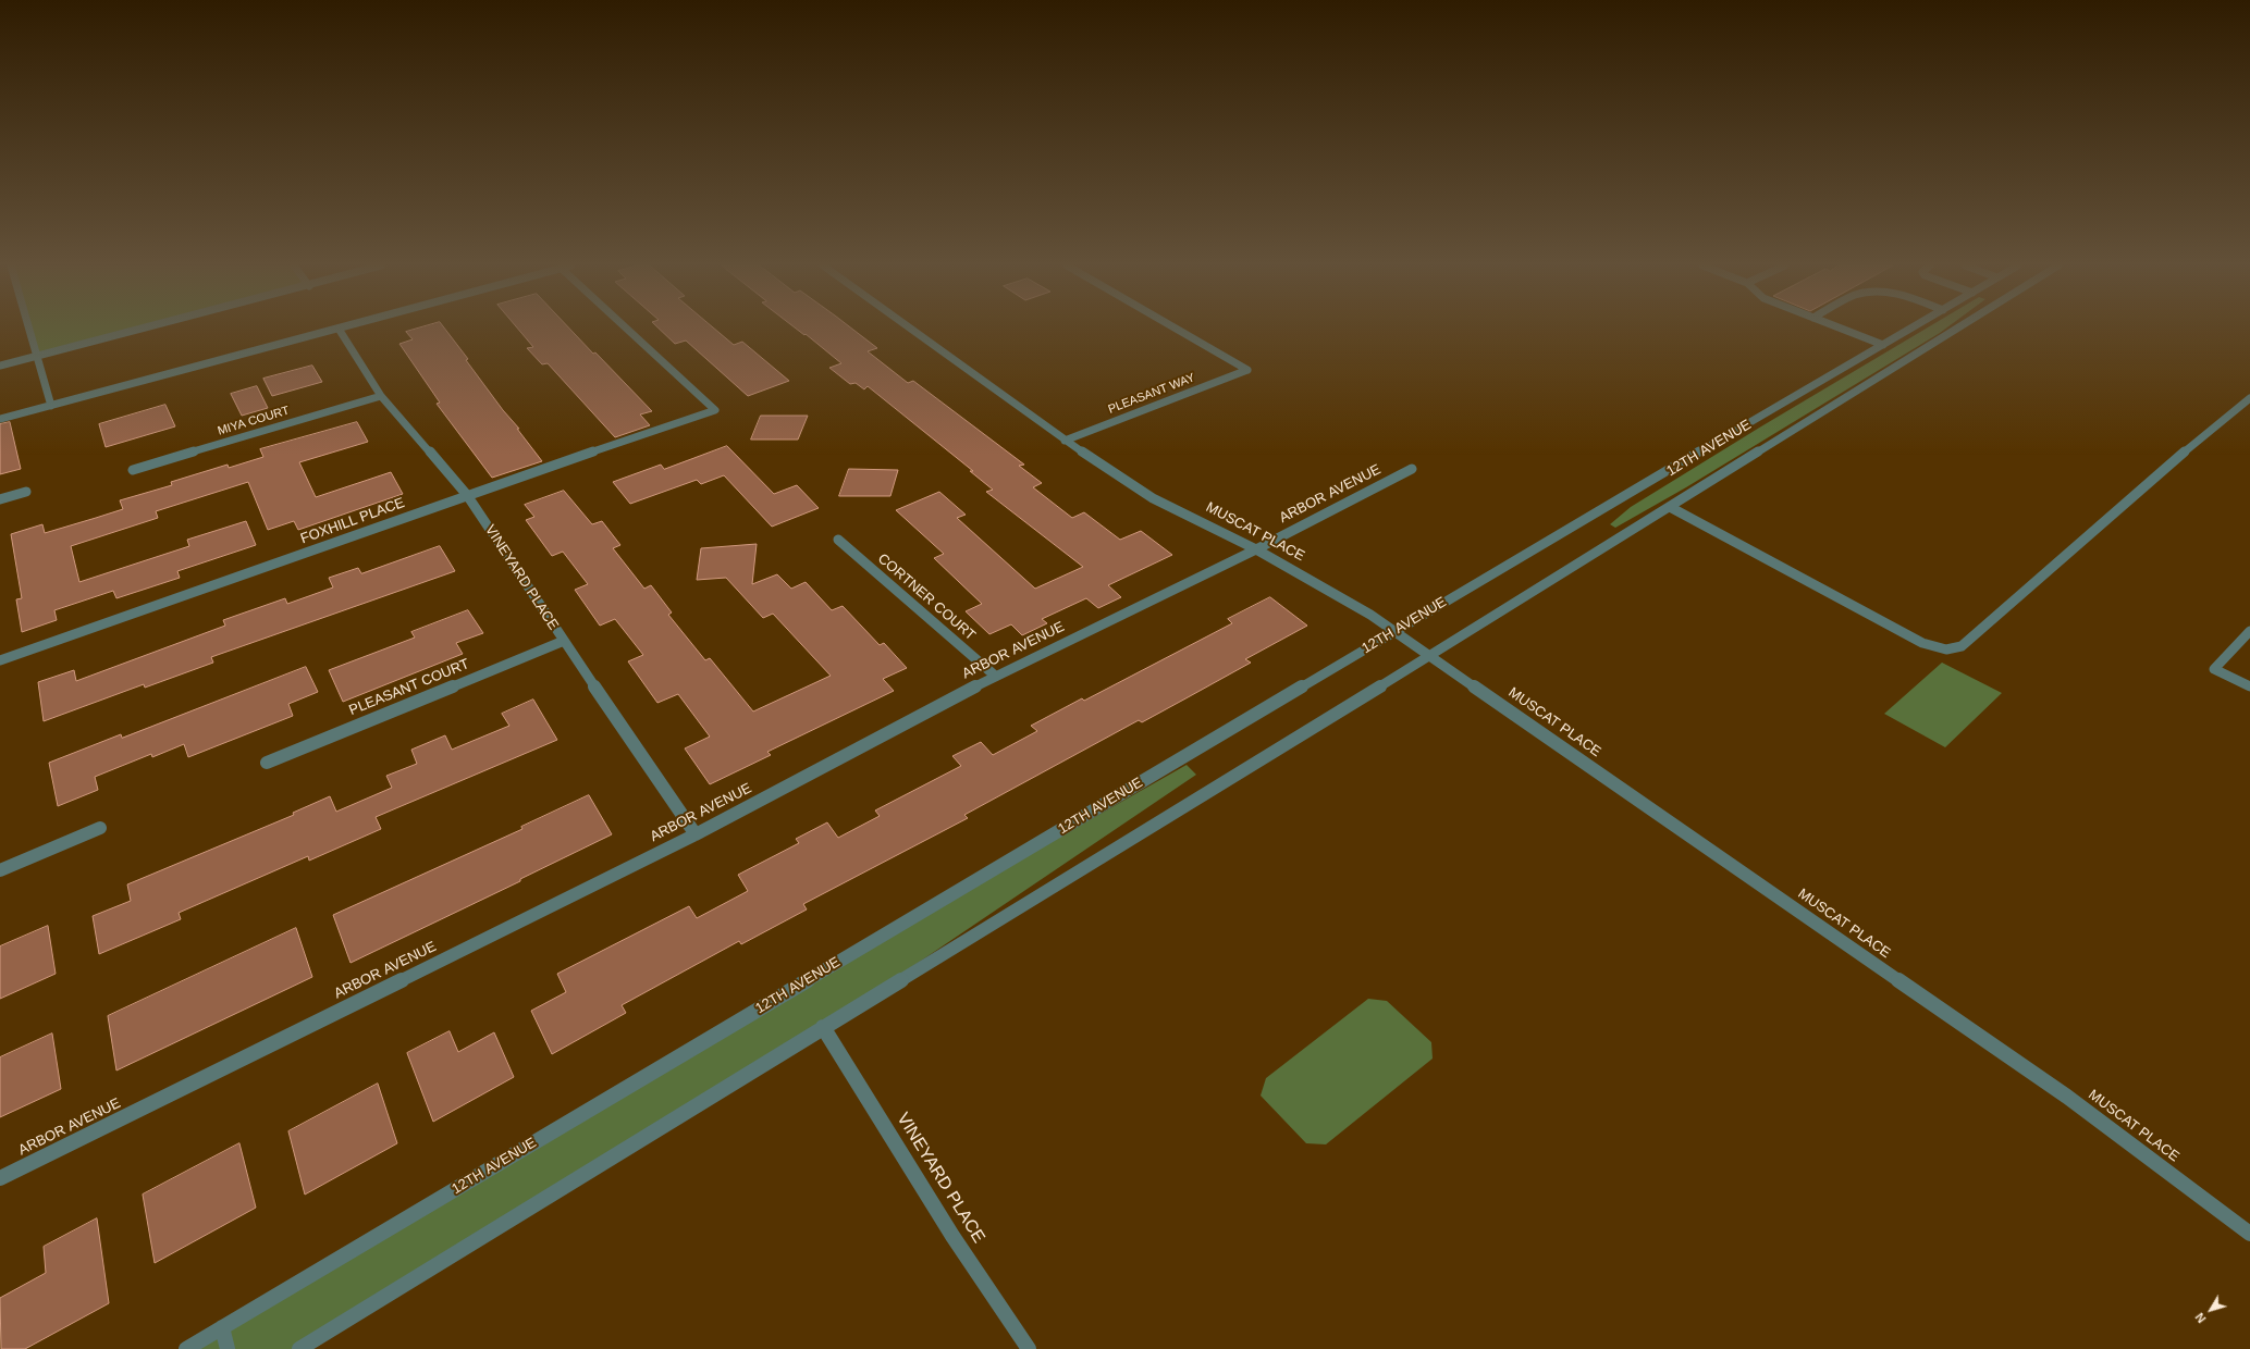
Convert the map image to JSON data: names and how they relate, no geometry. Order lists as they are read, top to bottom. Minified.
{"streets":{"street":["PLEASANT WAY","MIYA COURT","12TH AVENUE","ARBOR AVENUE","FOXHILL PLACE","MUSCAT PLACE","VINEYARD PLACE","CORTNER COURT","PLEASANT COURT"]},"crossings":[["PLEASANT WAY","MUSCAT PLACE"],["MIYA COURT","VINEYARD PLACE"],["12TH AVENUE","MUSCAT PLACE"],["12TH AVENUE","VINEYARD PLACE"],["ARBOR AVENUE","MUSCAT PLACE"],["ARBOR AVENUE","VINEYARD PLACE"],["ARBOR AVENUE","CORTNER COURT"],["FOXHILL PLACE","VINEYARD PLACE"],["VINEYARD PLACE","PLEASANT COURT"]],"north":"bottom left"}
